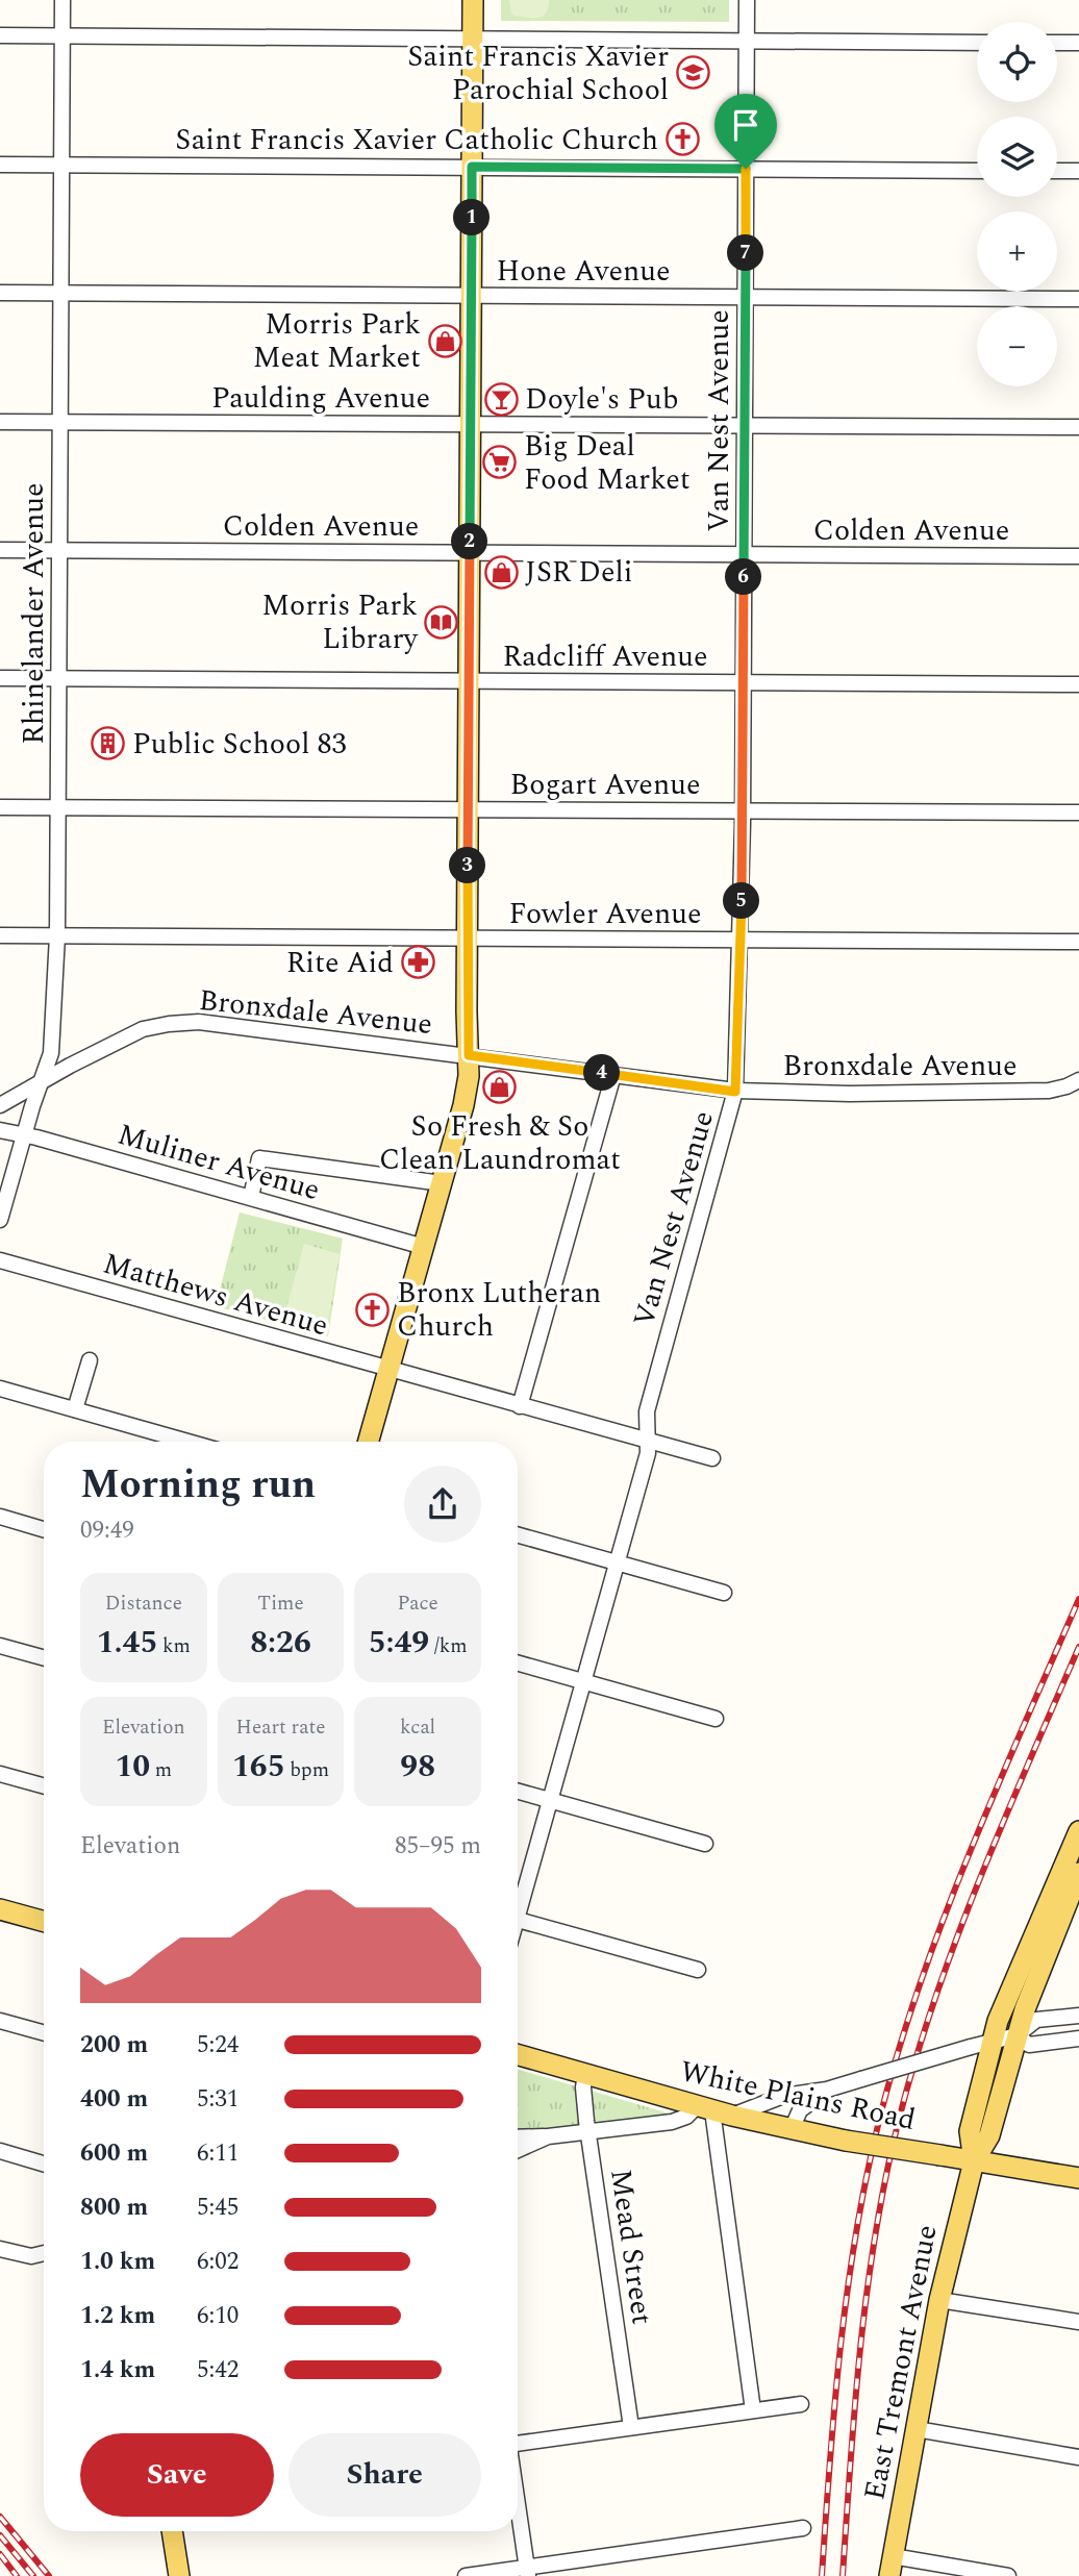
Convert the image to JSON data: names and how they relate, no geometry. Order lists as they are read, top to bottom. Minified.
{"streets":{"main road":["White Plains Road","East Tremont Avenue"],"street":["Hone Avenue","Paulding Avenue","Van Nest Avenue","Colden Avenue","Rhinelander Avenue","Radcliff Avenue","Bogart Avenue","Fowler Avenue","Bronxdale Avenue","Muliner Avenue","Matthews Avenue","Mead Street"]},"crossings":[["Hone Avenue","Van Nest Avenue"],["Hone Avenue","Rhinelander Avenue"],["Paulding Avenue","Van Nest Avenue"],["Paulding Avenue","Rhinelander Avenue"],["Van Nest Avenue","Colden Avenue"],["Van Nest Avenue","Radcliff Avenue"],["Van Nest Avenue","Bogart Avenue"],["Van Nest Avenue","Fowler Avenue"],["Van Nest Avenue","Bronxdale Avenue"],["Van Nest Avenue","Matthews Avenue"],["Colden Avenue","Rhinelander Avenue"],["Rhinelander Avenue","Radcliff Avenue"],["Rhinelander Avenue","Bogart Avenue"],["Rhinelander Avenue","Fowler Avenue"],["Rhinelander Avenue","Bronxdale Avenue"],["Rhinelander Avenue","Muliner Avenue"],["White Plains Road","Mead Street"],["White Plains Road","East Tremont Avenue"]],"places":{"school or university":["Saint Francis Xavier Parochial School"],"church":["Saint Francis Xavier Catholic Church","Bronx Lutheran Church"],"shop":["Morris Park Meat Market","JSR Deli","So Fresh & So Clean Laundromat"],"bar":["Doyle's Pub"],"supermarket":["Big Deal Food Market"],"library":["Morris Park Library"],"building":["Public School 83"],"pharmacy":["Rite Aid"]},"page":{"map_buttons":["+","−"],"pins":["1","7","2","6","3","5","4"],"heading":["Morning run","09:49"],"stats":[["Distance","1.45 km"],["Time","8:26"],["Pace","5:49 /km"],["Elevation","10 m"],["Heart rate","165 bpm"],["kcal","98"]],"chart":["Elevation","85–95 m"],"list":[{"name":"200 m","note":"5:24"},{"name":"400 m","note":"5:31"},{"name":"600 m","note":"6:11"},{"name":"800 m","note":"5:45"},{"name":"1.0 km","note":"6:02"},{"name":"1.2 km","note":"6:10"},{"name":"1.4 km","note":"5:42"}],"buttons":["Save","Share"]}}
